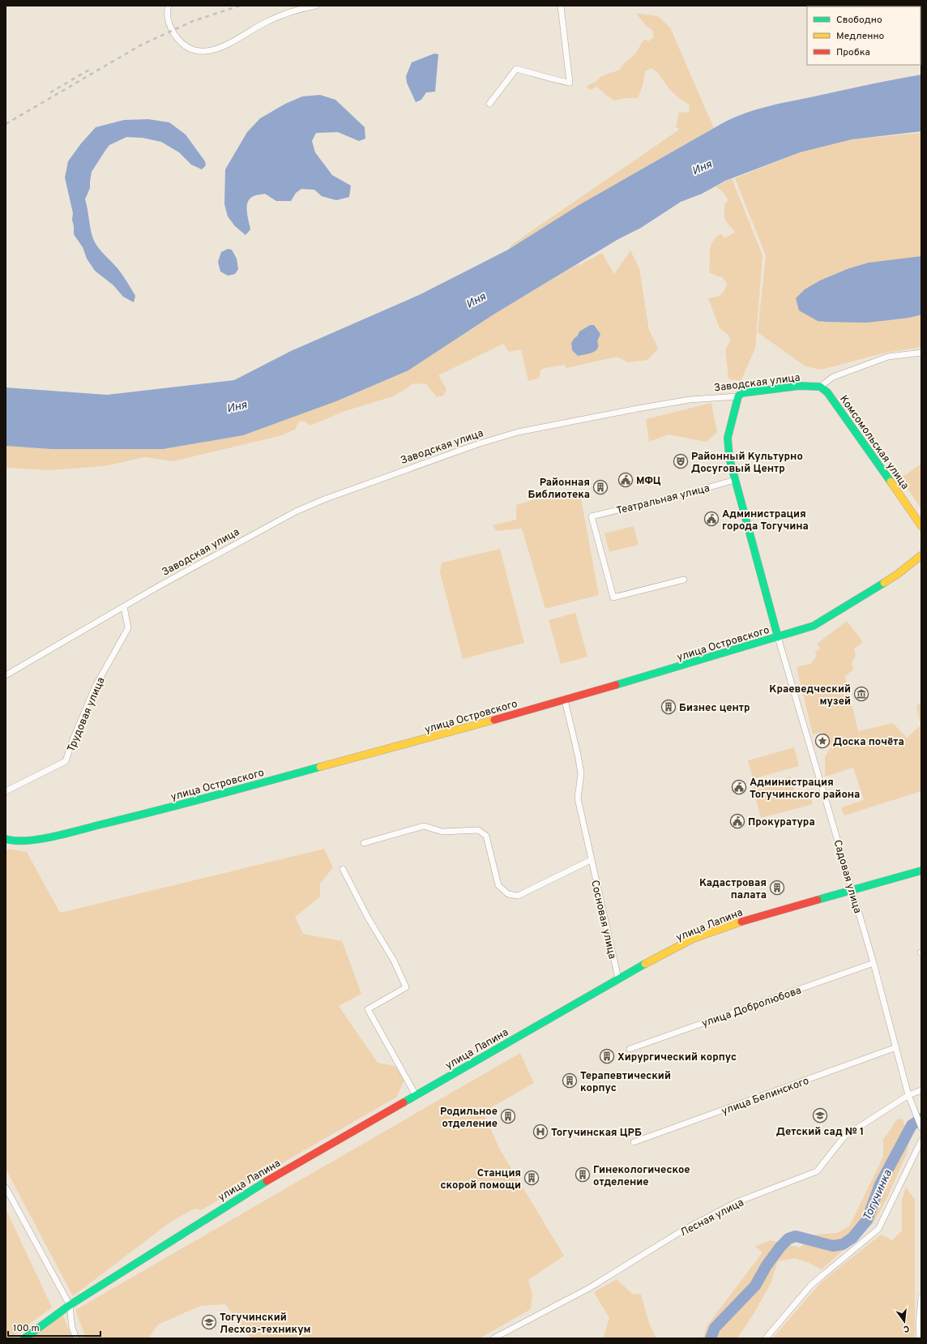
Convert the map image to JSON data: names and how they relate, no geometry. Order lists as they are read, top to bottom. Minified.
{"streets":{"street":["Заводская улица","Комсомольская улица","Театральная улица","улица Островского","Трудовая улица","Садовая улица","Сосновая улица","улица Лапина","улица Добролюбова","улица Белинского","Лесная улица"]},"crossings":[["Заводская улица","Комсомольская улица"],["Заводская улица","Трудовая улица"],["улица Островского","Садовая улица"],["улица Островского","Сосновая улица"],["Садовая улица","улица Лапина"],["Садовая улица","улица Добролюбова"],["Садовая улица","улица Белинского"],["Садовая улица","Лесная улица"],["Сосновая улица","улица Лапина"]],"water":["Иня","Тогучинка"],"places":{"theatre":["Районный Культурно Досуговый Центр"],"public building":["МФЦ","Администрация города Тогучина","Администрация Тогучинского района","Прокуратура"],"building":["Районная Библиотека","Бизнес центр","Кадастровая палата","Хирургический корпус","Терапевтический корпус","Родильное отделение","Гинекологическое отделение","Станция скорой помощи"],"museum":["Краеведческий музей"],"place":["Доска почёта"],"school or university":["Детский сад № 1","Тогучинский Лесхоз-техникум"],"hospital":["Тогучинская ЦРБ"]},"legend":["Свободно","Медленно","Пробка"],"scale_bar":"100 m","north":"bottom"}
